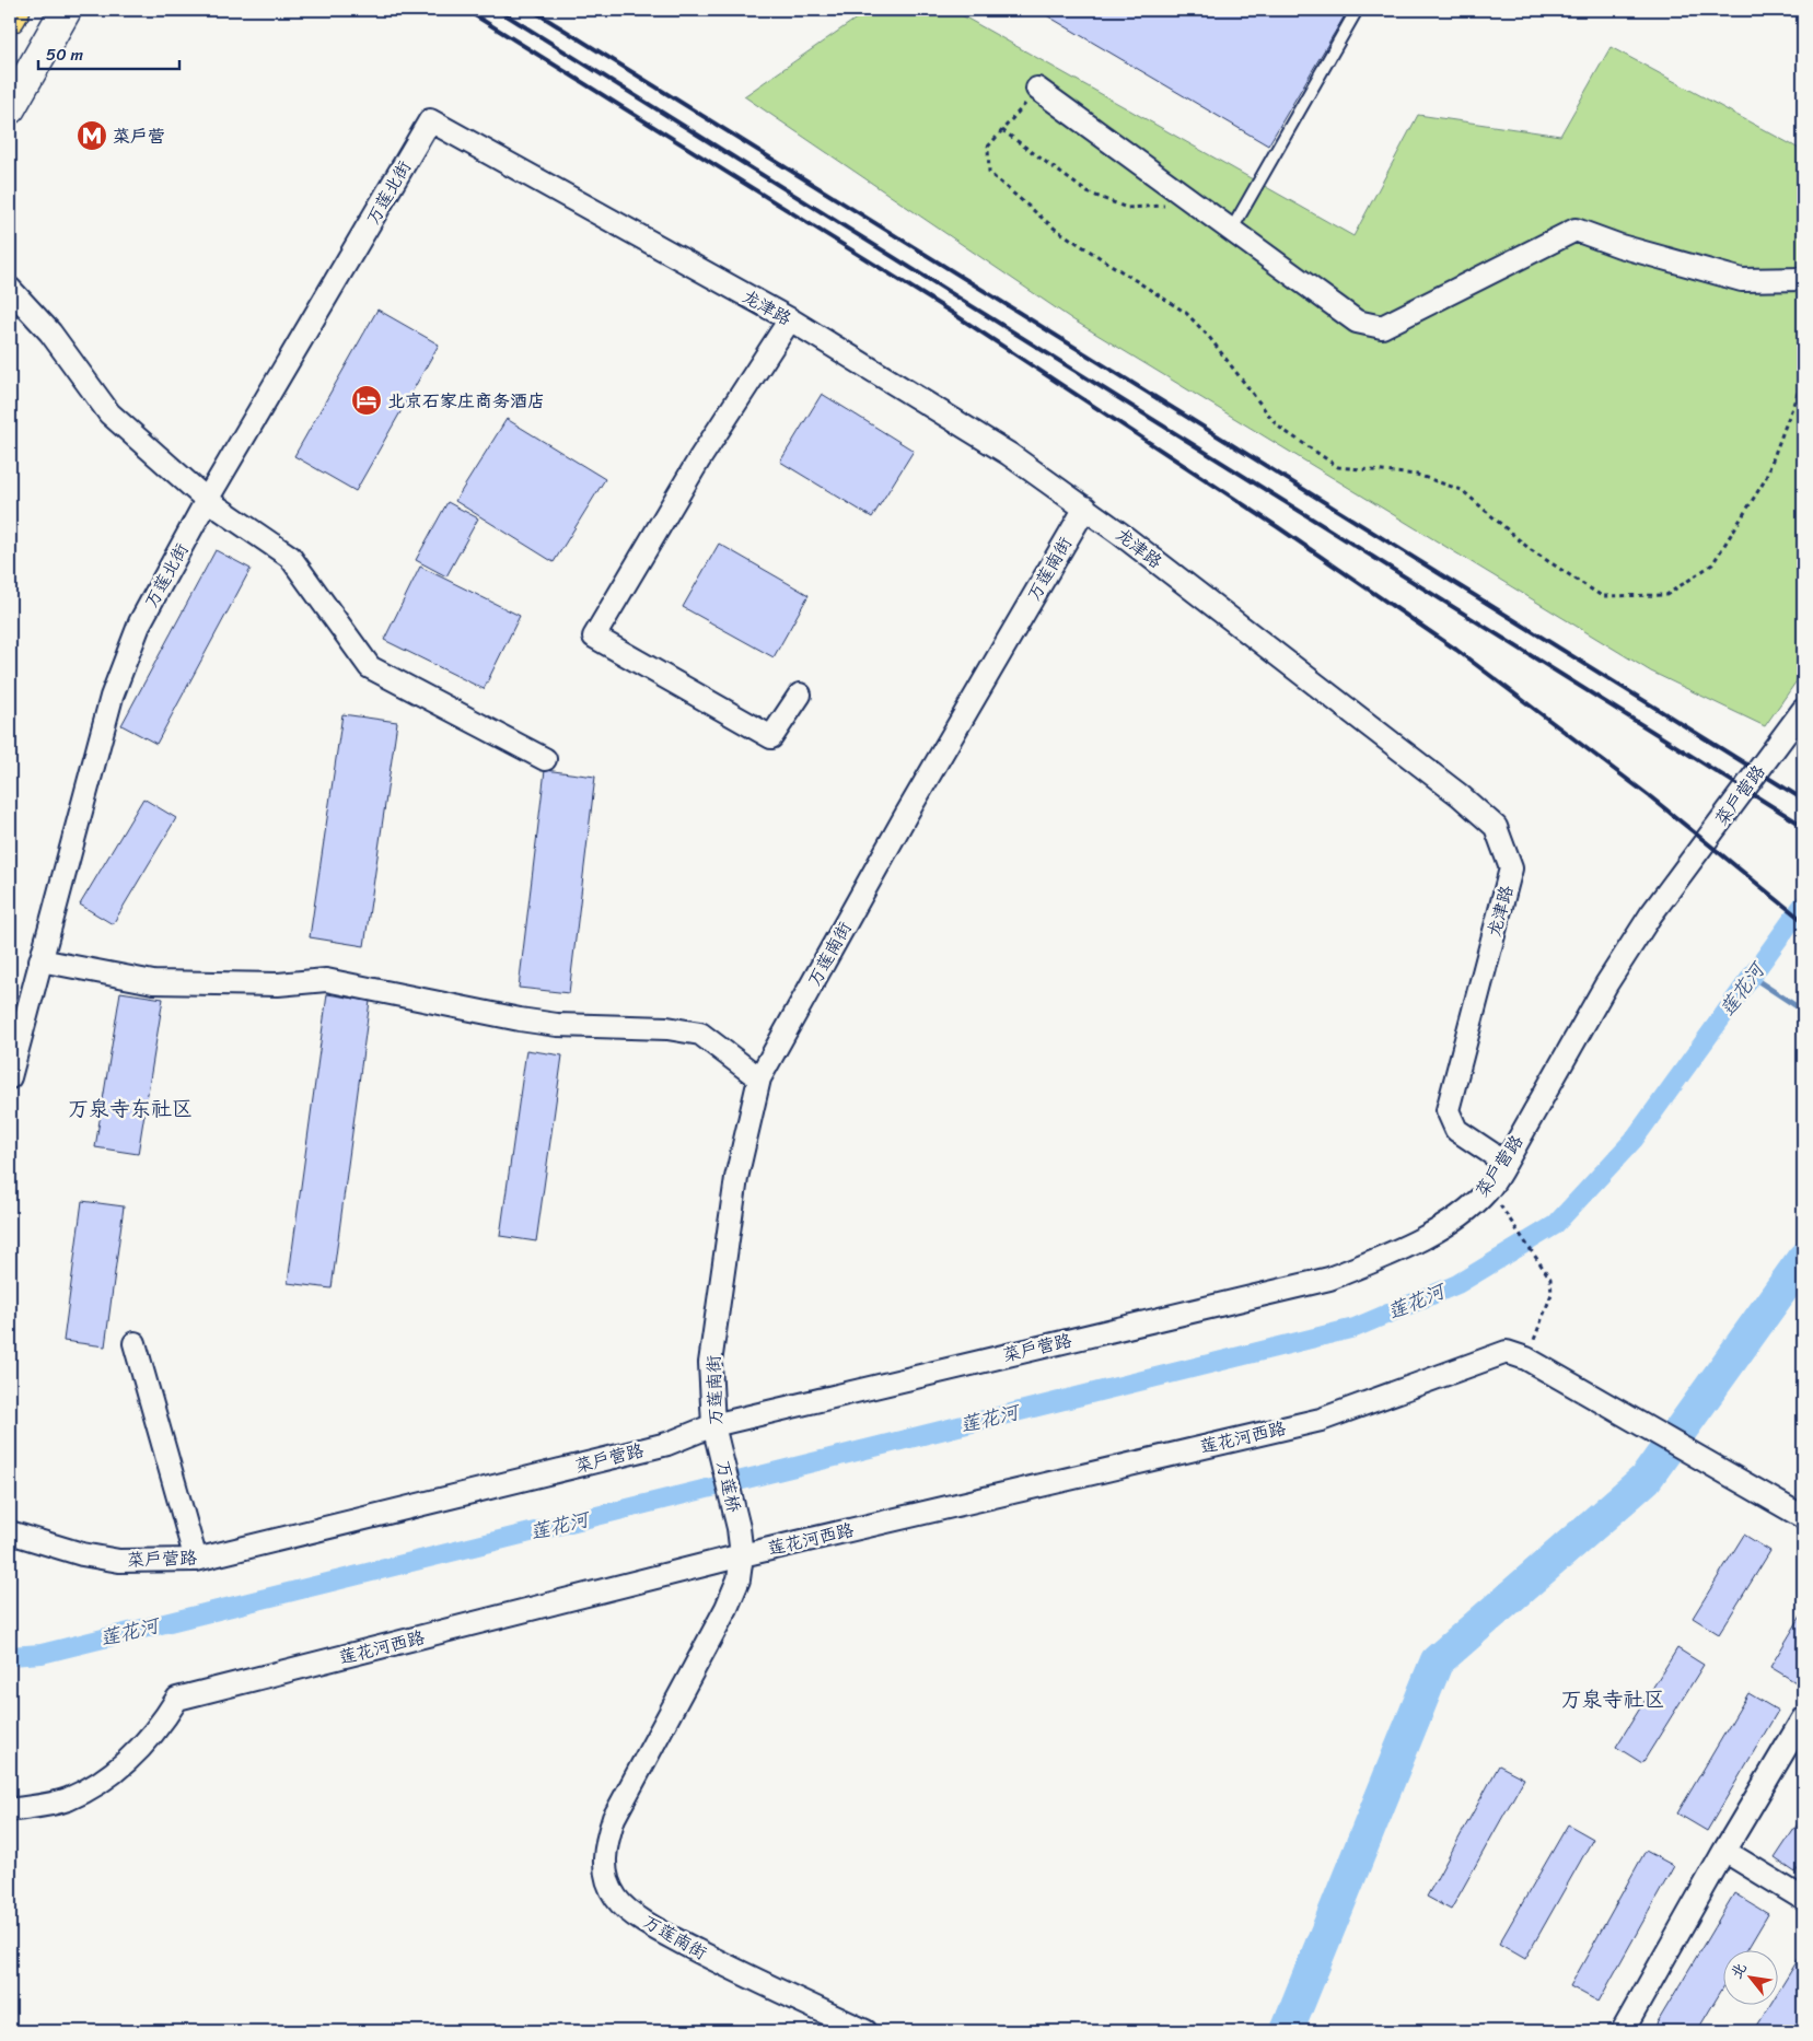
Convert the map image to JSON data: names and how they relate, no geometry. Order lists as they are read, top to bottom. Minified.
{"streets":{"street":["万莲北街","龙津路","万莲南街","菜户营路","莲花河西路","万莲桥"]},"crossings":[["万莲北街","龙津路"],["龙津路","万莲南街"],["龙津路","菜户营路"],["万莲南街","菜户营路"],["万莲南街","莲花河西路"],["万莲南街","万莲桥"],["菜户营路","万莲桥"]],"districts":["万泉寺东社区","万泉寺社区"],"water":["莲花河"],"places":{"metro station":["菜户营"],"hotel":["北京石家庄商务酒店"]},"scale_bar":"50 m","north":"top left"}
